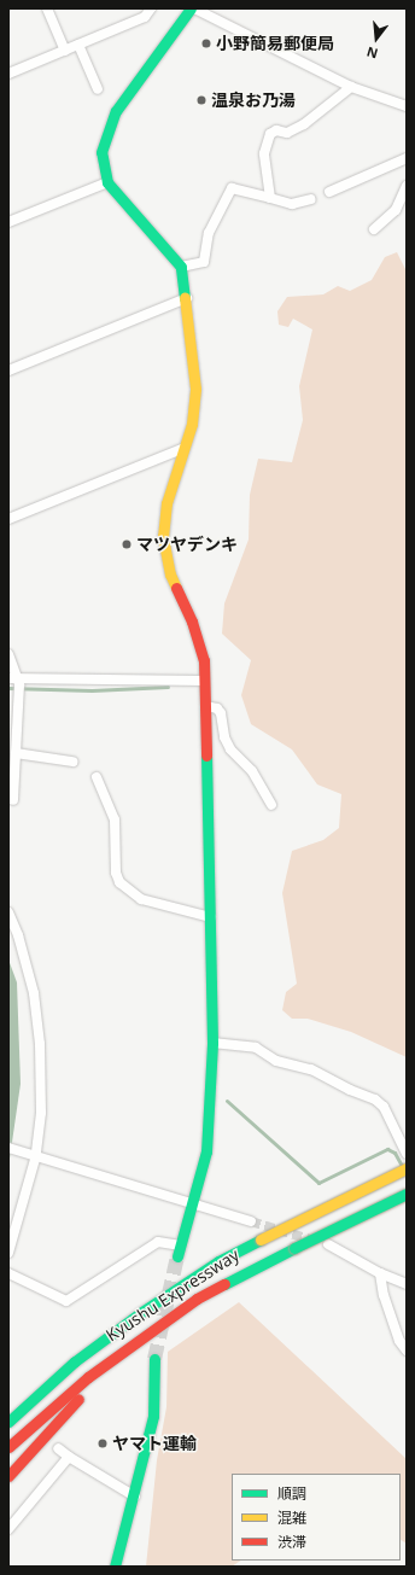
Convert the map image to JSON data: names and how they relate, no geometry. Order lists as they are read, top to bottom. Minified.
{"streets":{"main road":["Kyushu Expressway"]},"places":["小野簡易郵便局","温泉お乃湯","マツヤデンキ","ヤマト運輸"],"legend":["順調","混雑","渋滞"],"north":"bottom"}
